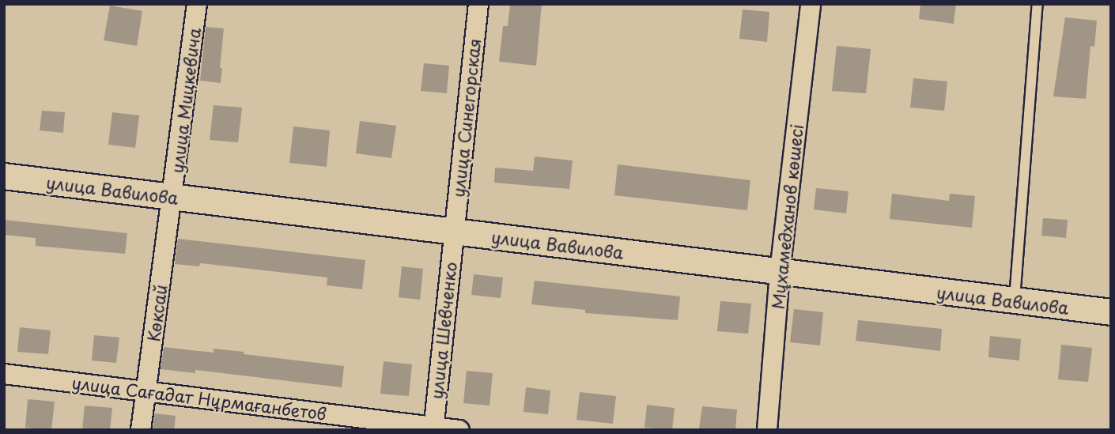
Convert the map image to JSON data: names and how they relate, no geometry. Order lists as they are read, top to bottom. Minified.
{"streets":{"street":["улица Мицкевича","улица Синегорская","улица Вавилова","Мұхамедханов көшесі","Көксай","улица Шевченко","улица Сағадат Нұрмағанбетов"]},"crossings":[["улица Мицкевича","улица Вавилова"],["улица Мицкевича","Көксай"],["улица Синегорская","улица Вавилова"],["улица Синегорская","улица Шевченко"],["улица Вавилова","Мұхамедханов көшесі"],["улица Вавилова","Көксай"],["улица Вавилова","улица Шевченко"],["Көксай","улица Сағадат Нұрмағанбетов"],["улица Шевченко","улица Сағадат Нұрмағанбетов"]]}
